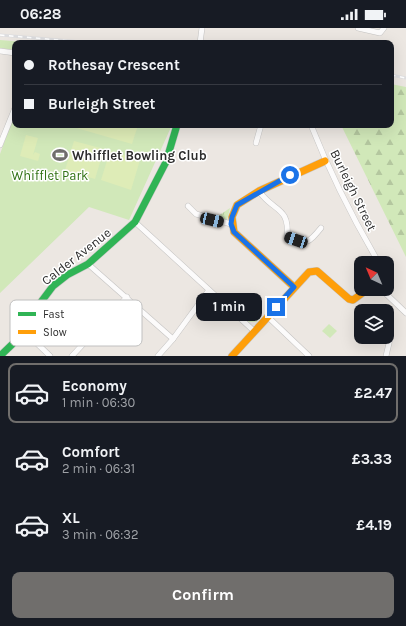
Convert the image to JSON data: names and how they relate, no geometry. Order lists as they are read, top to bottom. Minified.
{"streets":{"street":["Burleigh Street","Calder Avenue"]},"parks":["Whifflet Park"],"places":{"sports":["Whifflet Bowling Club"]},"legend":["Fast","Slow"],"north":"top left","page":{"status":"06:28","banner":["Rothesay Crescent","Burleigh Street"],"bubble":"1 min","list":[{"name":"Economy","note":"1 min · 06:30","value":"£2.47"},{"name":"Comfort","note":"2 min · 06:31","value":"£3.33"},{"name":"XL","note":"3 min · 06:32","value":"£4.19"}],"buttons":"Confirm"}}
